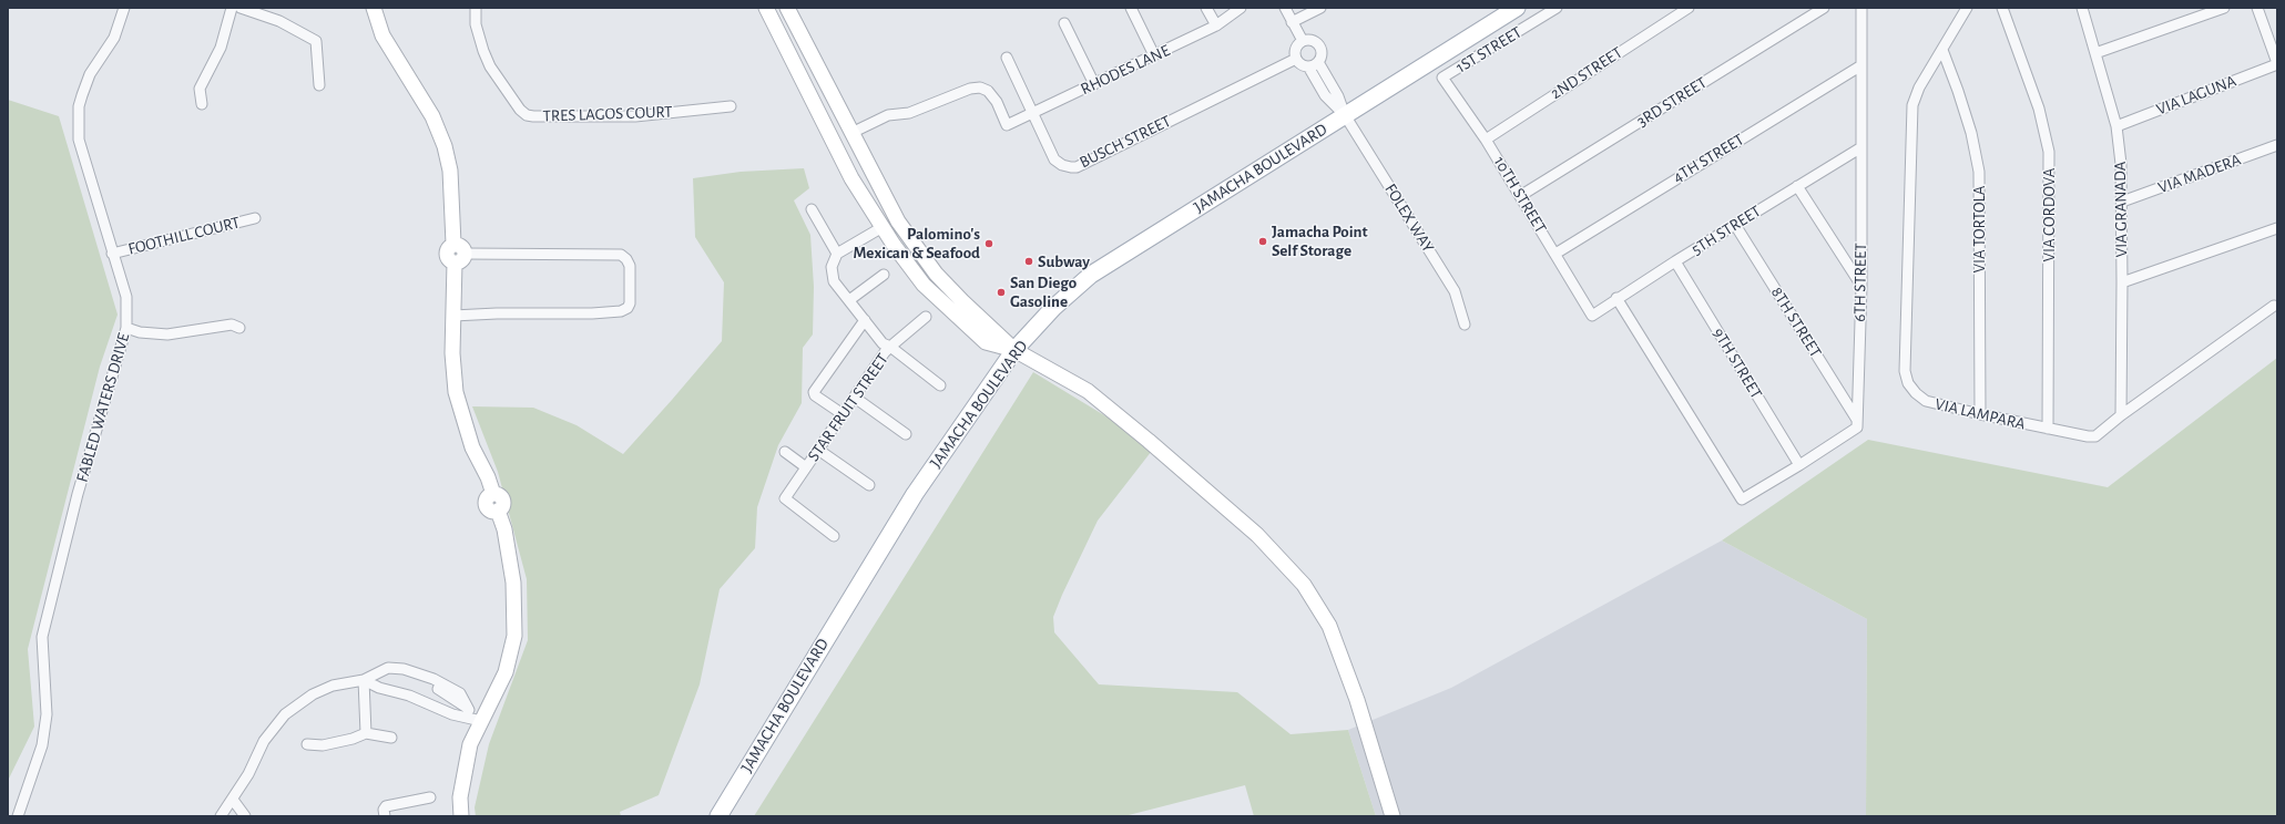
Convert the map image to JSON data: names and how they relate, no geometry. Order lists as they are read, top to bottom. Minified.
{"streets":{"main road":["JAMACHA BOULEVARD"],"street":["1ST STREET","RHODES LANE","2ND STREET","VIA LAGUNA","3RD STREET","TRES LAGOS COURT","BUSCH STREET","4TH STREET","VIA MADERA","10TH STREET","VIA GRANADA","VIA CORDOVA","FOLEX WAY","VIA TORTOLA","5TH STREET","FOOTHILL COURT","6TH STREET","8TH STREET","9TH STREET","FABLED WATERS DRIVE","STAR FRUIT STREET","VIA LAMPARA"]},"crossings":[["1ST STREET","10TH STREET"],["RHODES LANE","BUSCH STREET"],["2ND STREET","10TH STREET"],["VIA LAGUNA","VIA GRANADA"],["3RD STREET","10TH STREET"],["4TH STREET","10TH STREET"],["4TH STREET","6TH STREET"],["JAMACHA BOULEVARD","FOLEX WAY"],["VIA MADERA","VIA GRANADA"],["10TH STREET","5TH STREET"],["VIA GRANADA","VIA LAMPARA"],["VIA CORDOVA","VIA LAMPARA"],["VIA TORTOLA","VIA LAMPARA"],["5TH STREET","6TH STREET"],["5TH STREET","8TH STREET"],["5TH STREET","9TH STREET"],["FOOTHILL COURT","FABLED WATERS DRIVE"],["6TH STREET","8TH STREET"]],"places":["Jamacha Point Self Storage","Palomino's Mexican & Seafood","Subway","San Diego Gasoline"]}
